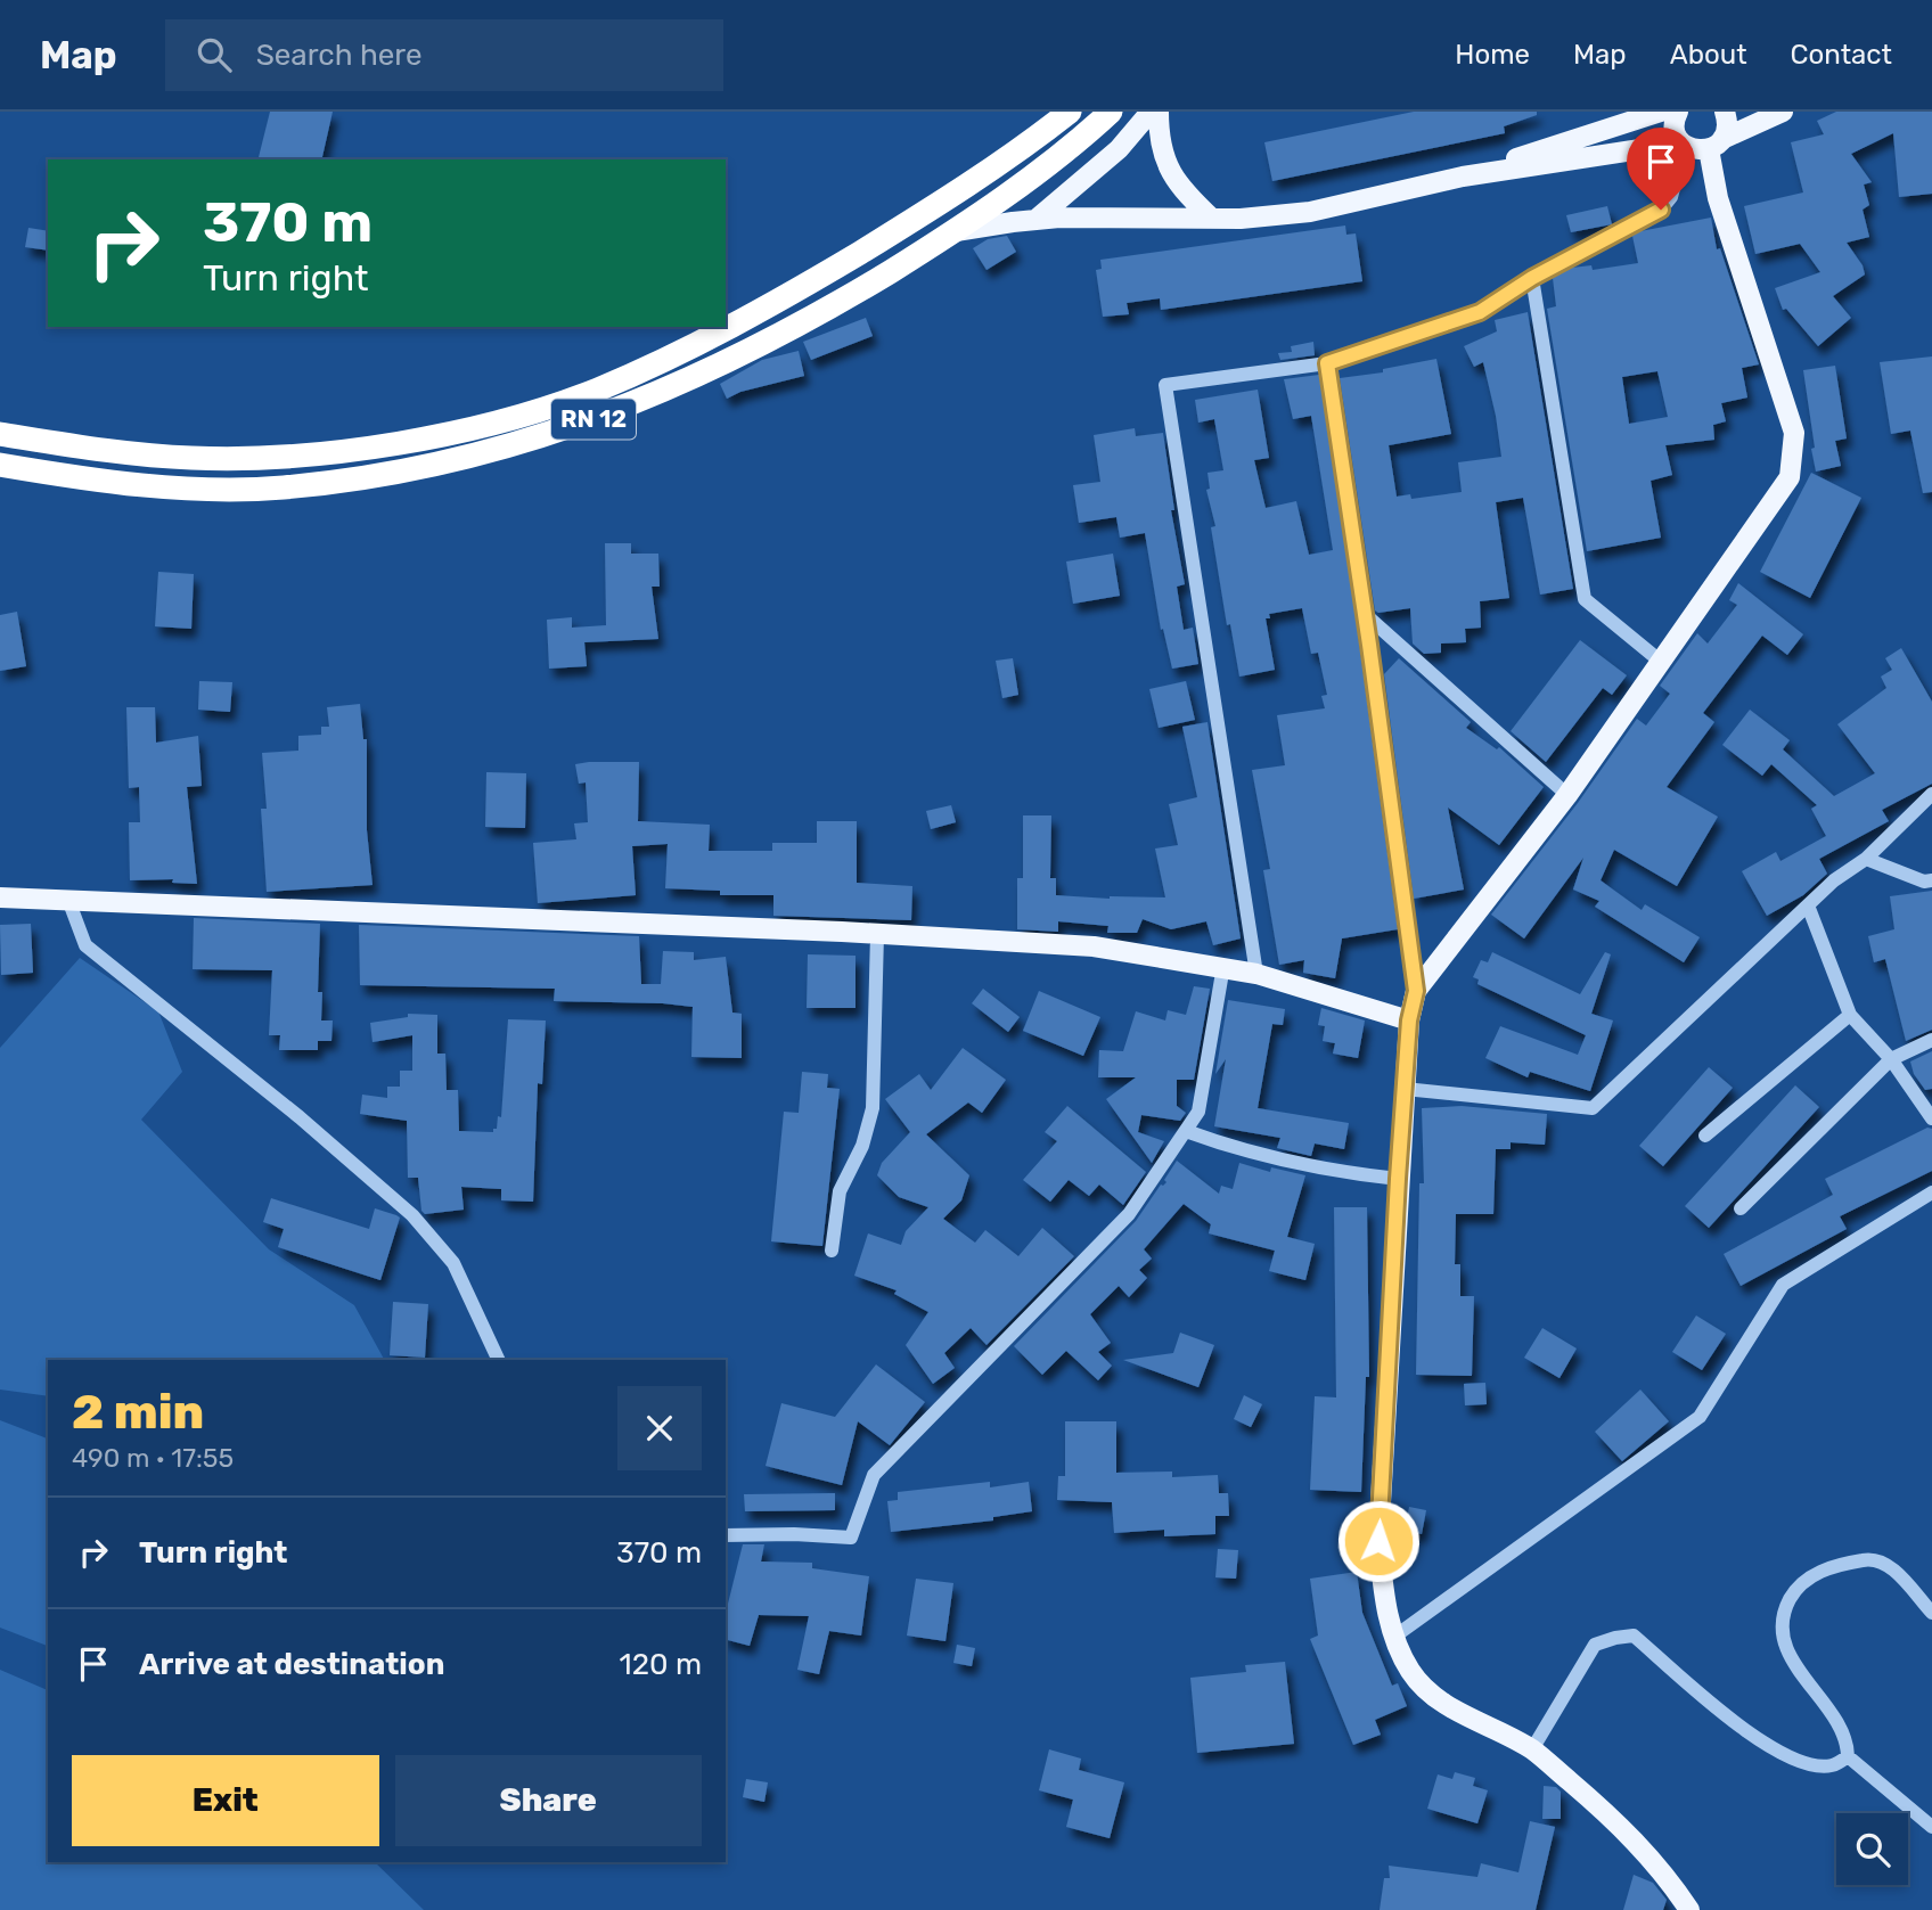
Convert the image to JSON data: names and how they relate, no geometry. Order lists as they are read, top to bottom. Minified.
{"streets":{"highway":["RN 12"]},"page":{"header":"Map","search":"Search here","nav":["Home","Map","About","Contact"],"turn":["370 m","Turn right"],"heading":["2 min","490 m · 17:55"],"list":[{"name":"Turn right","value":"370 m"},{"name":"Arrive at destination","value":"120 m"}],"buttons":["Exit","Share"]}}
